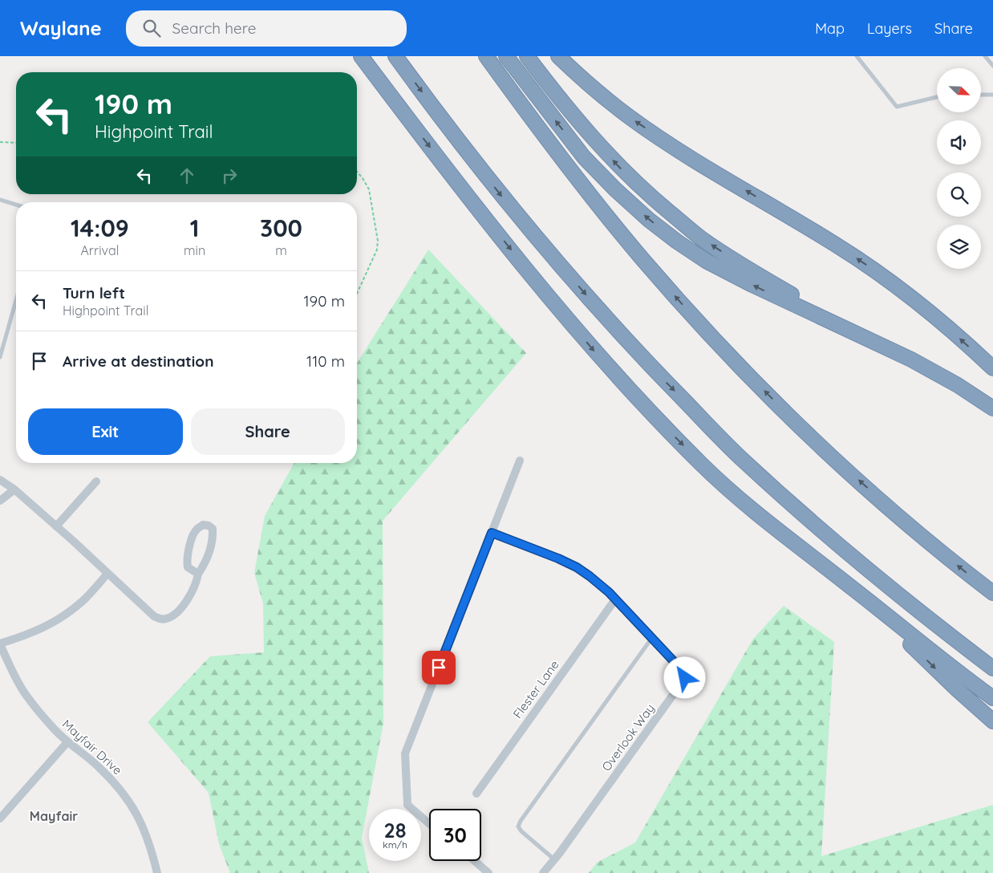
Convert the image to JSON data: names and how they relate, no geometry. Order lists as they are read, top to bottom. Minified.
{"streets":{"street":["Flester Lane","Overlook Way","Mayfair Drive"]},"crossings":[["Flester Lane","Overlook Way"]],"districts":["Mayfair"],"north":"bottom right","page":{"header":"Waylane","search":"Search here","nav":["Map","Layers","Share"],"turn":["190 m","Highpoint Trail"],"eta":["14:09","Arrival","1","min","300","m"],"list":[{"name":"Turn left","note":"Highpoint Trail","value":"190 m"},{"name":"Arrive at destination","value":"110 m"}],"buttons":["Exit","Share"],"speed":"28 km/h","limit":"30"}}
